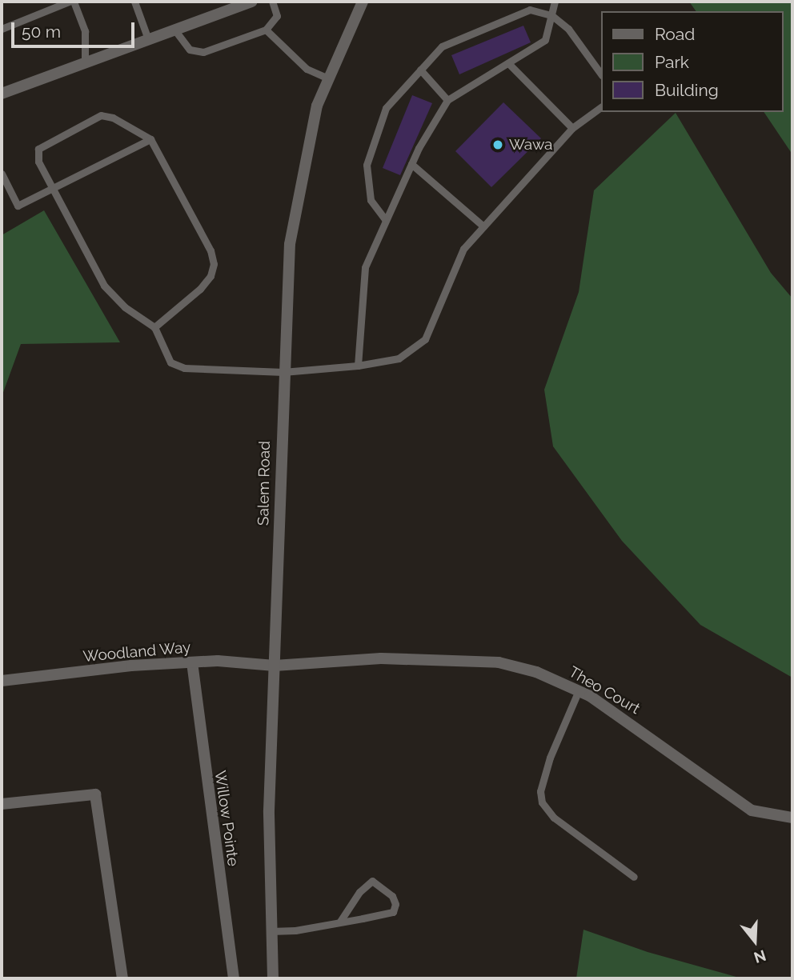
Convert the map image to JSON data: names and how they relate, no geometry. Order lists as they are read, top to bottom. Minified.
{"streets":{"street":["Salem Road","Woodland Way","Theo Court","Willow Pointe"]},"crossings":[["Salem Road","Woodland Way"],["Salem Road","Theo Court"],["Woodland Way","Theo Court"],["Woodland Way","Willow Pointe"]],"places":["Wawa"],"legend":["Road","Park","Building"],"scale_bar":"50 m","north":"bottom"}
